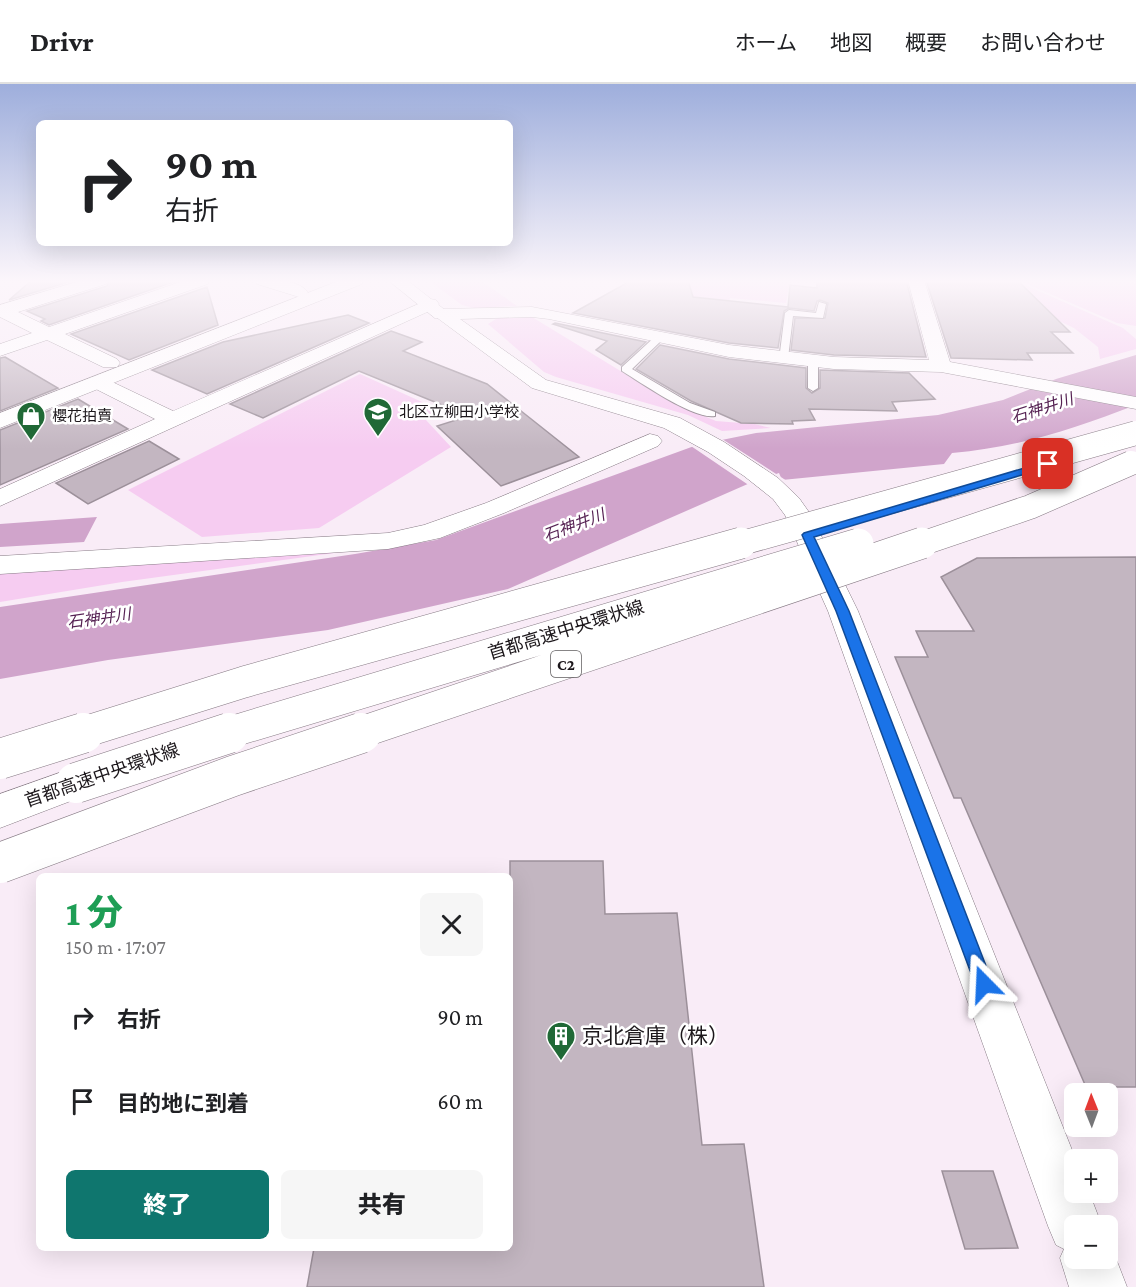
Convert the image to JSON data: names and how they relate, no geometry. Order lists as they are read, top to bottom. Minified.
{"streets":{"main road":["首都高速中央環状線","C2"]},"crossings":[["首都高速中央環状線","C2"]],"water":["石神井川"],"places":{"school or university":["北区立柳田小学校"],"shop":["櫻花拍賣"],"building":["京北倉庫（株）"]},"north":"top","page":{"header":"Drivr","nav":["ホーム","地図","概要","お問い合わせ"],"turn":["90 m","右折"],"heading":["1 分","150 m · 17:07"],"list":[{"name":"右折","value":"90 m"},{"name":"目的地に到着","value":"60 m"}],"map_buttons":["+","−"],"buttons":["終了","共有"]}}
